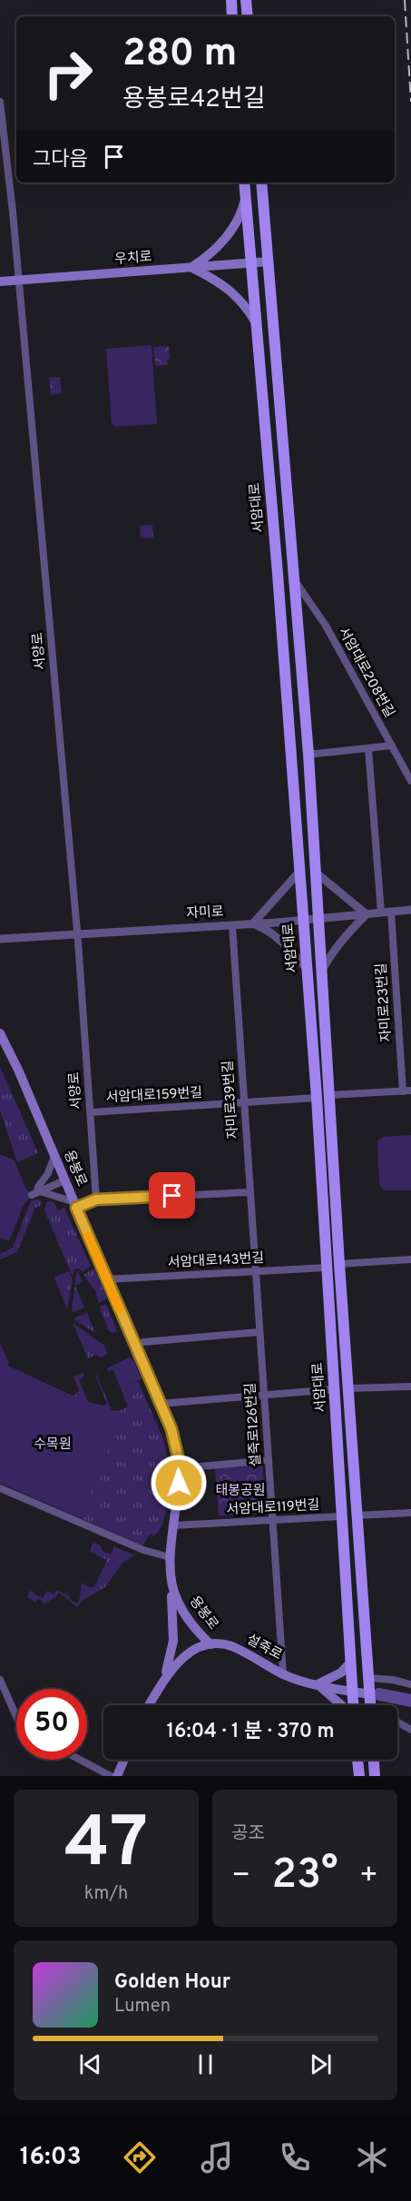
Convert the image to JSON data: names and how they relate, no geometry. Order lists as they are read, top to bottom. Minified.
{"streets":{"main road":["우치로","서암대로","용봉로","설죽로"],"street":["서양로","서암대로208번길","자미로","자미로23번길","서암대로159번길","자미로39번길","서암대로143번길","설죽로126번길","서암대로119번길"]},"crossings":[["우치로","서암대로"],["우치로","서양로"],["서암대로","서암대로208번길"],["서암대로","자미로"],["서암대로","서암대로159번길"],["서암대로","서암대로143번길"],["서암대로","서암대로119번길"],["서암대로","설죽로"],["서양로","자미로"],["서양로","서암대로159번길"],["자미로","자미로23번길"],["자미로","자미로39번길"],["서암대로159번길","자미로39번길"],["자미로39번길","서암대로143번길"],["자미로39번길","설죽로126번길"],["용봉로","서암대로143번길"],["용봉로","서암대로119번길"],["용봉로","설죽로"],["서암대로143번길","설죽로126번길"],["설죽로126번길","서암대로119번길"],["설죽로126번길","설죽로"]],"parks":["수목원","태봉공원"],"page":{"turn":["280 m","용봉로42번길"],"then":"그다음","limit":"50","trip":"16:04 · 1 분 · 370 m","tile":[["47","km/h"],"공조"],"heat":["−","23°","+"],"song":["Golden Hour","Lumen"],"tabs":"16:03"}}
